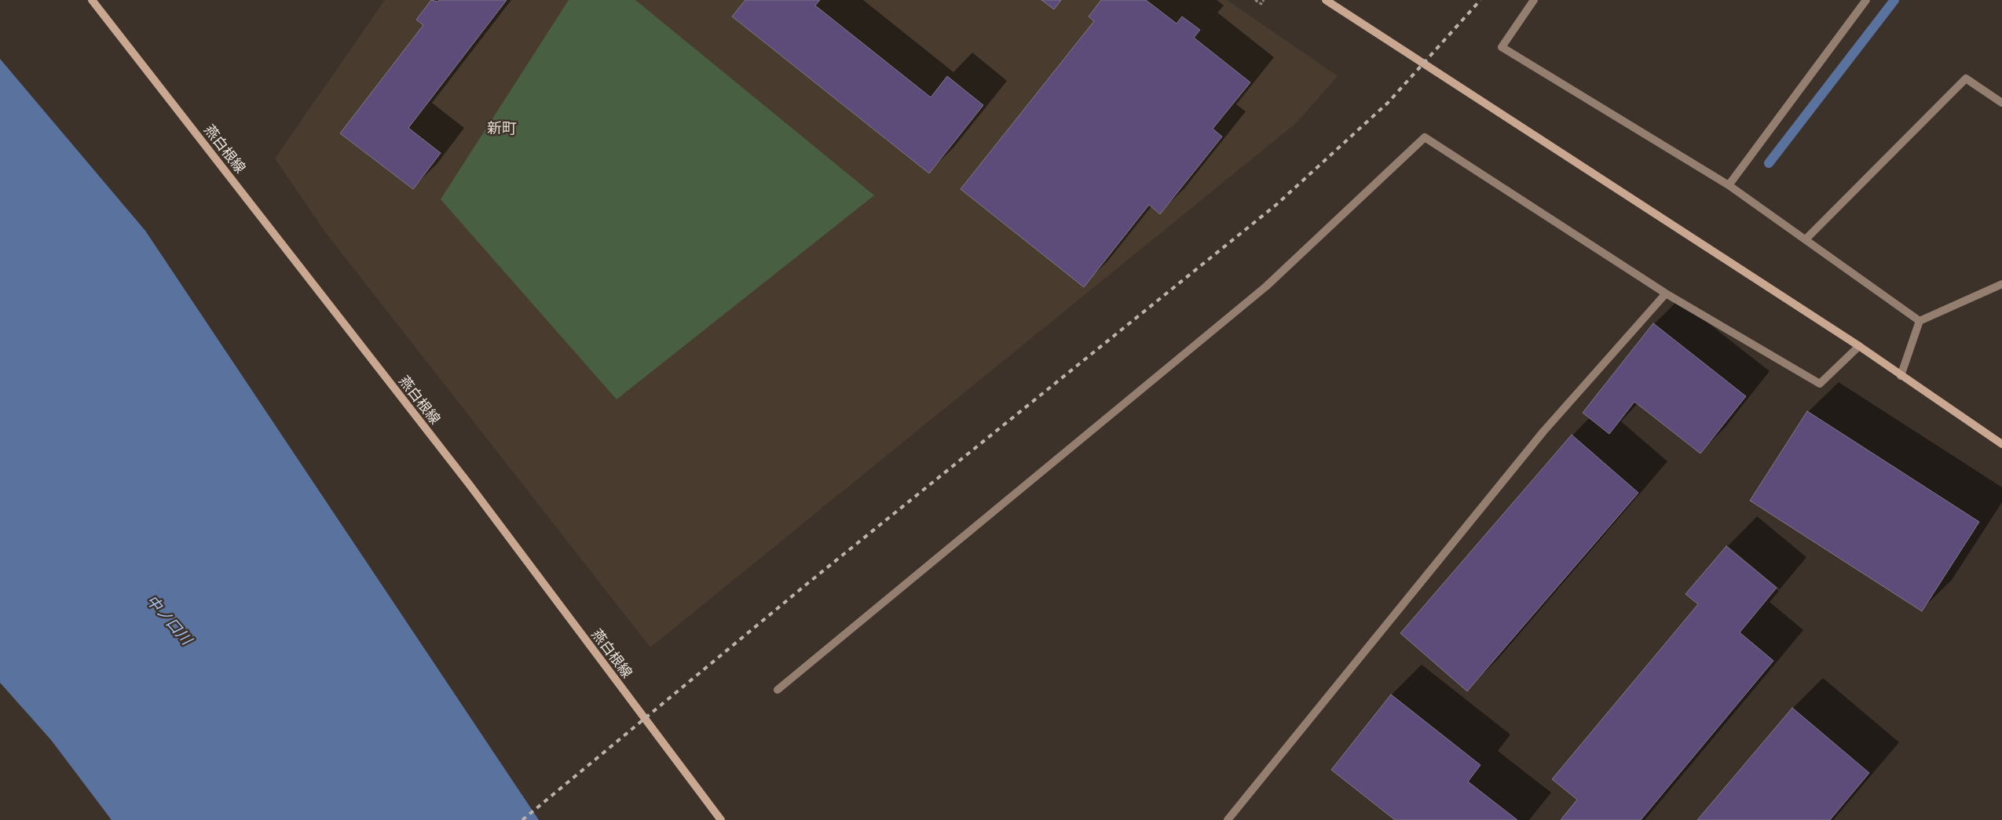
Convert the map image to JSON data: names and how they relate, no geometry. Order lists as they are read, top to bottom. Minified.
{"streets":{"main road":["燕白根線"]},"districts":["新町"],"water":["中ノ口川"]}
